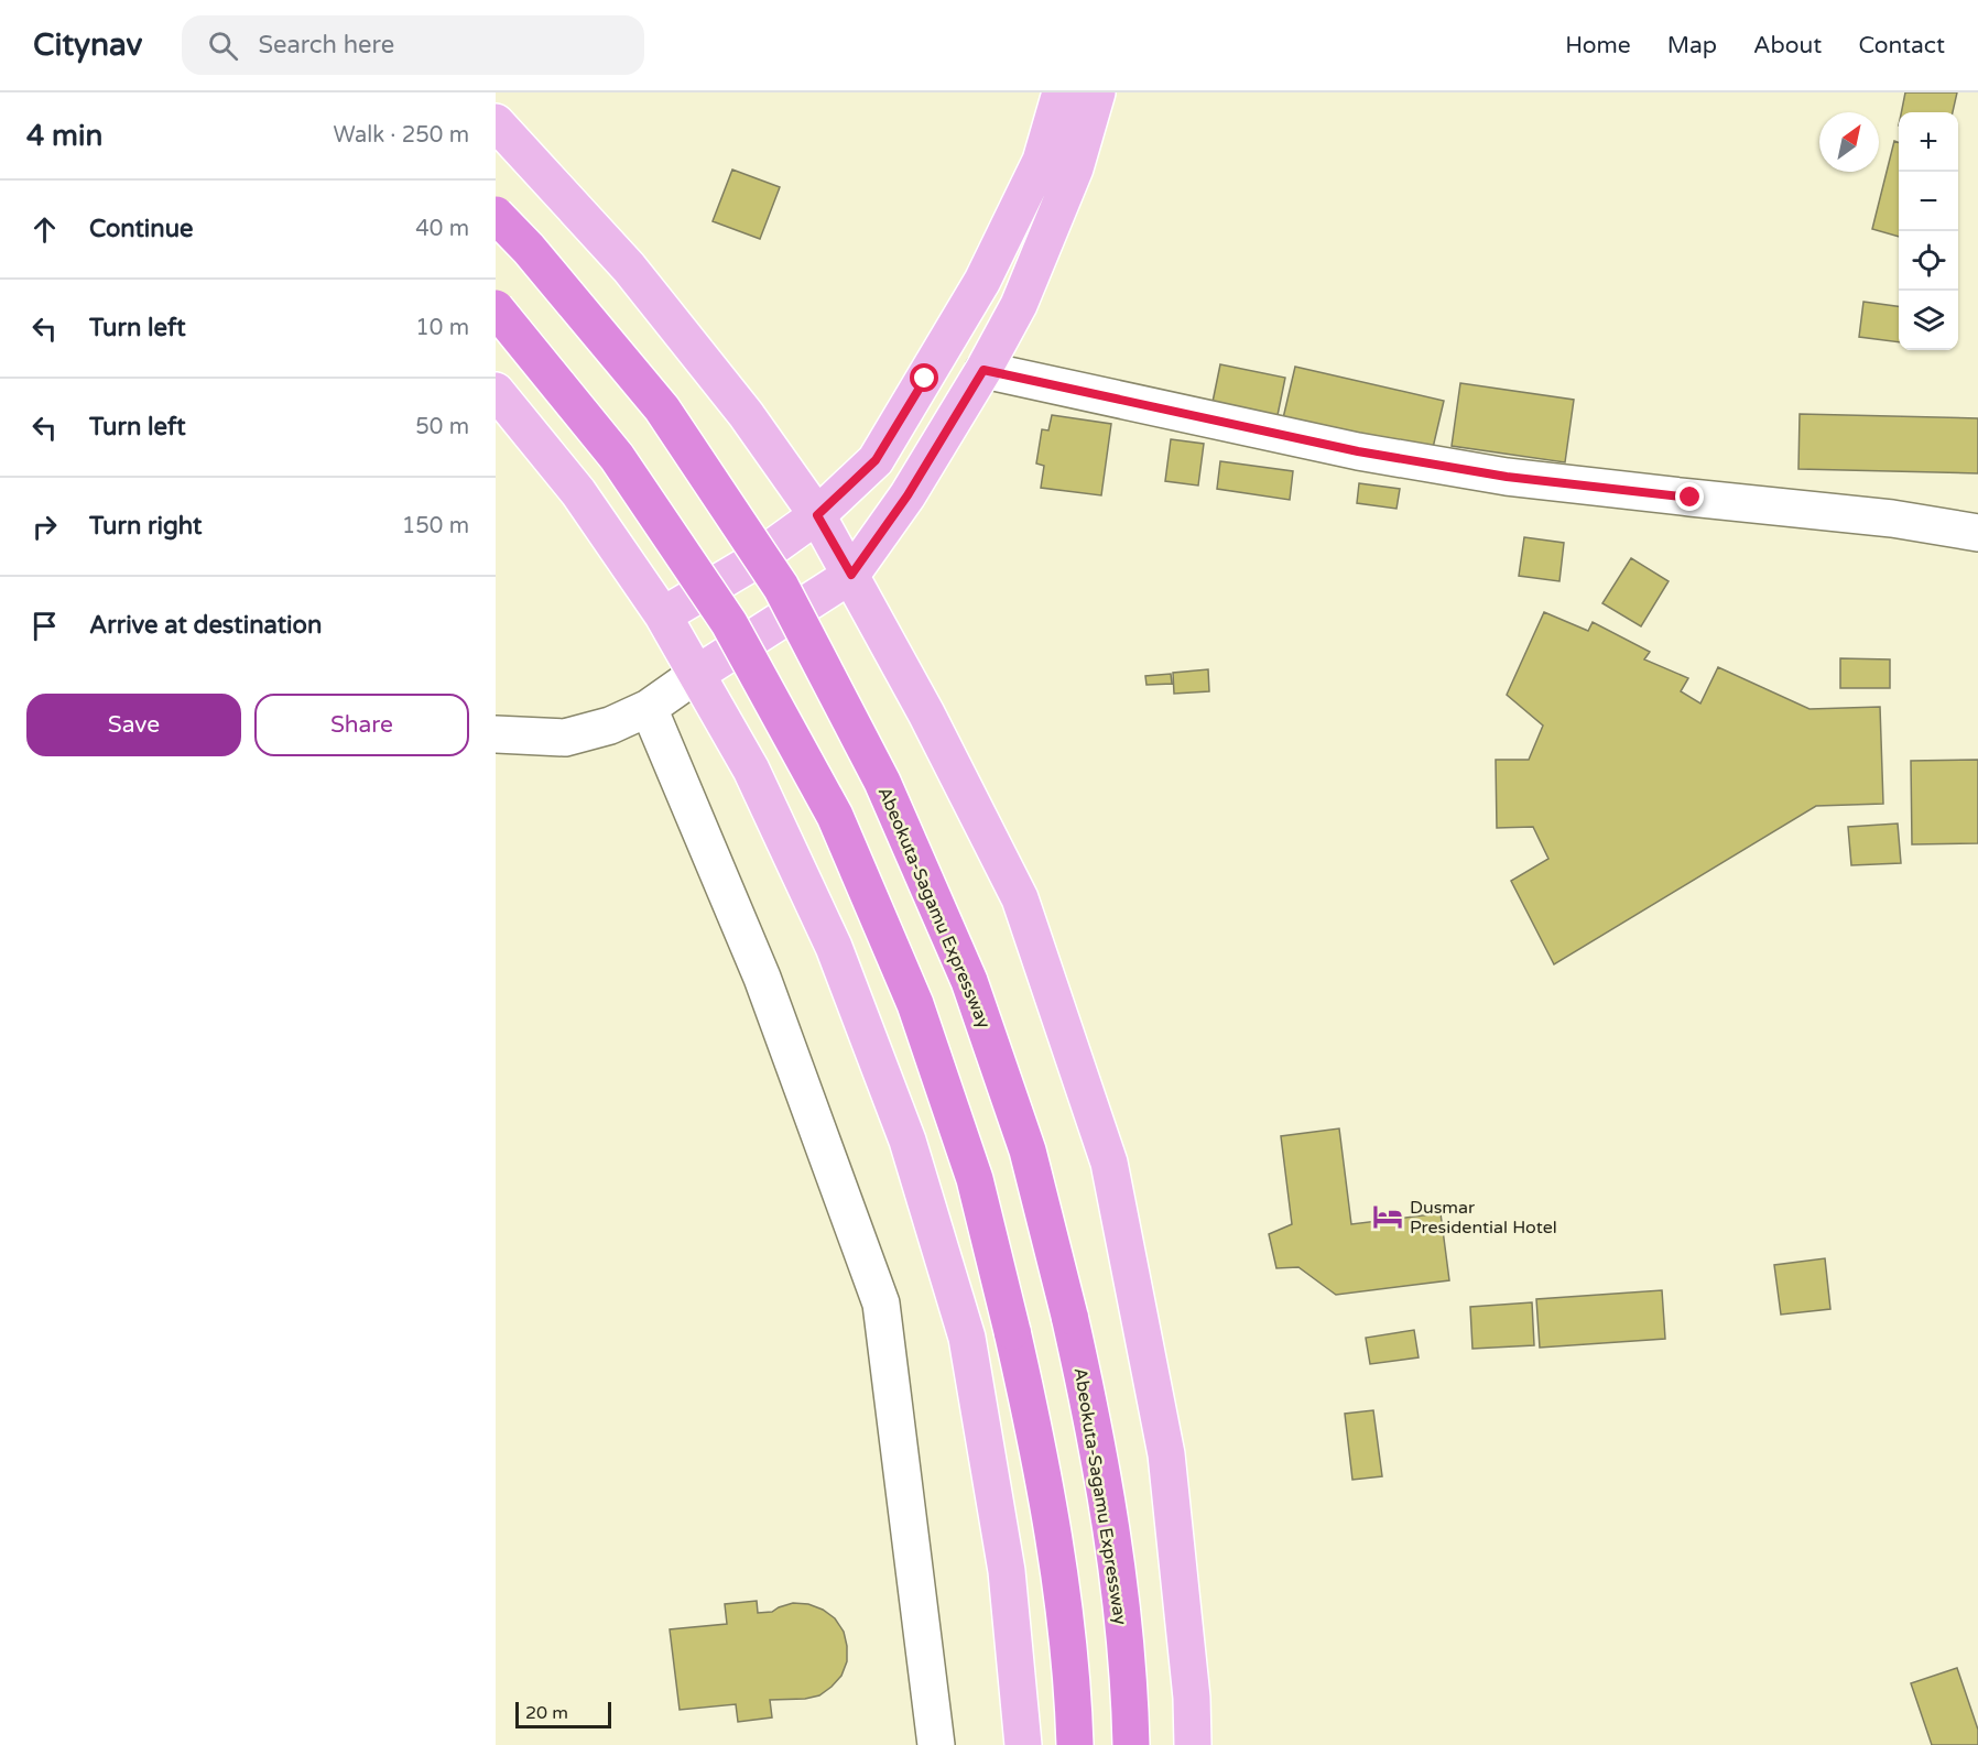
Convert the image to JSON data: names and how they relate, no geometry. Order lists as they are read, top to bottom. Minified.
{"streets":{"highway":["Abeokuta-Sagamu Expressway"]},"places":{"hotel":["Dusmar Presidential Hotel"]},"scale_bar":"20 m","north":"top right","page":{"header":"Citynav","search":"Search here","nav":["Home","Map","About","Contact"],"heading":["4 min","Walk · 250 m"],"map_buttons":["+","−"],"list":[["Continue","40 m"],["Turn left","10 m"],["Turn left","50 m"],["Turn right","150 m"],"Arrive at destination"],"buttons":["Save","Share"],"scale":"20 m"}}
